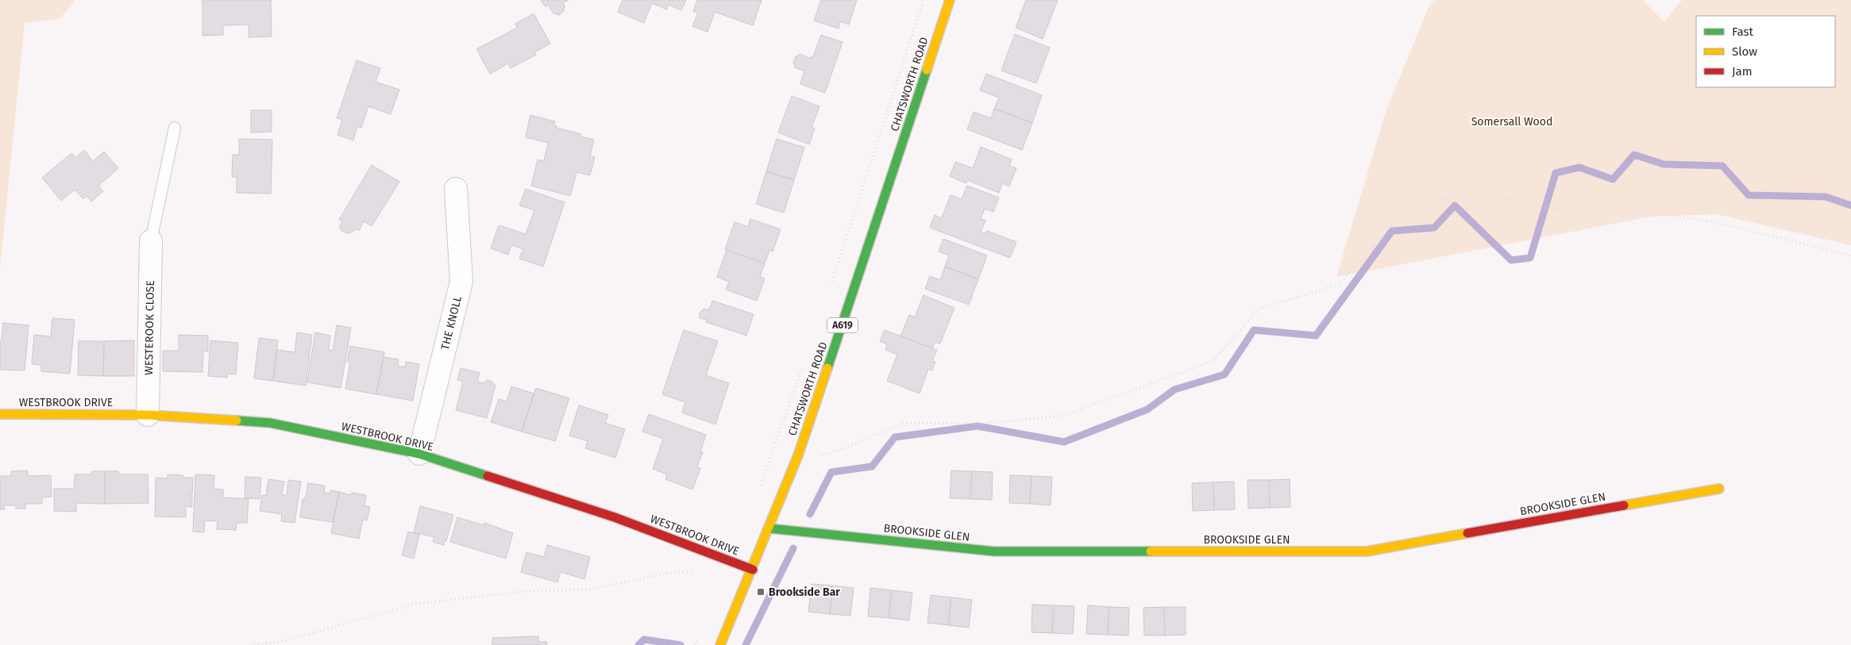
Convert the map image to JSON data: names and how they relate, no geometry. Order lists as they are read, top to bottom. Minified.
{"streets":{"main road":["CHATSWORTH ROAD","A619","WESTBROOK DRIVE","BROOKSIDE GLEN"],"street":["THE KNOLL","WESTEROOK CLOSE"]},"crossings":[["CHATSWORTH ROAD","WESTBROOK DRIVE"],["CHATSWORTH ROAD","BROOKSIDE GLEN"],["THE KNOLL","WESTBROOK DRIVE"],["WESTEROOK CLOSE","WESTBROOK DRIVE"]],"parks":["Somersall Wood"],"places":{"transit":["Brookside Bar"]},"legend":["Fast","Slow","Jam"]}
